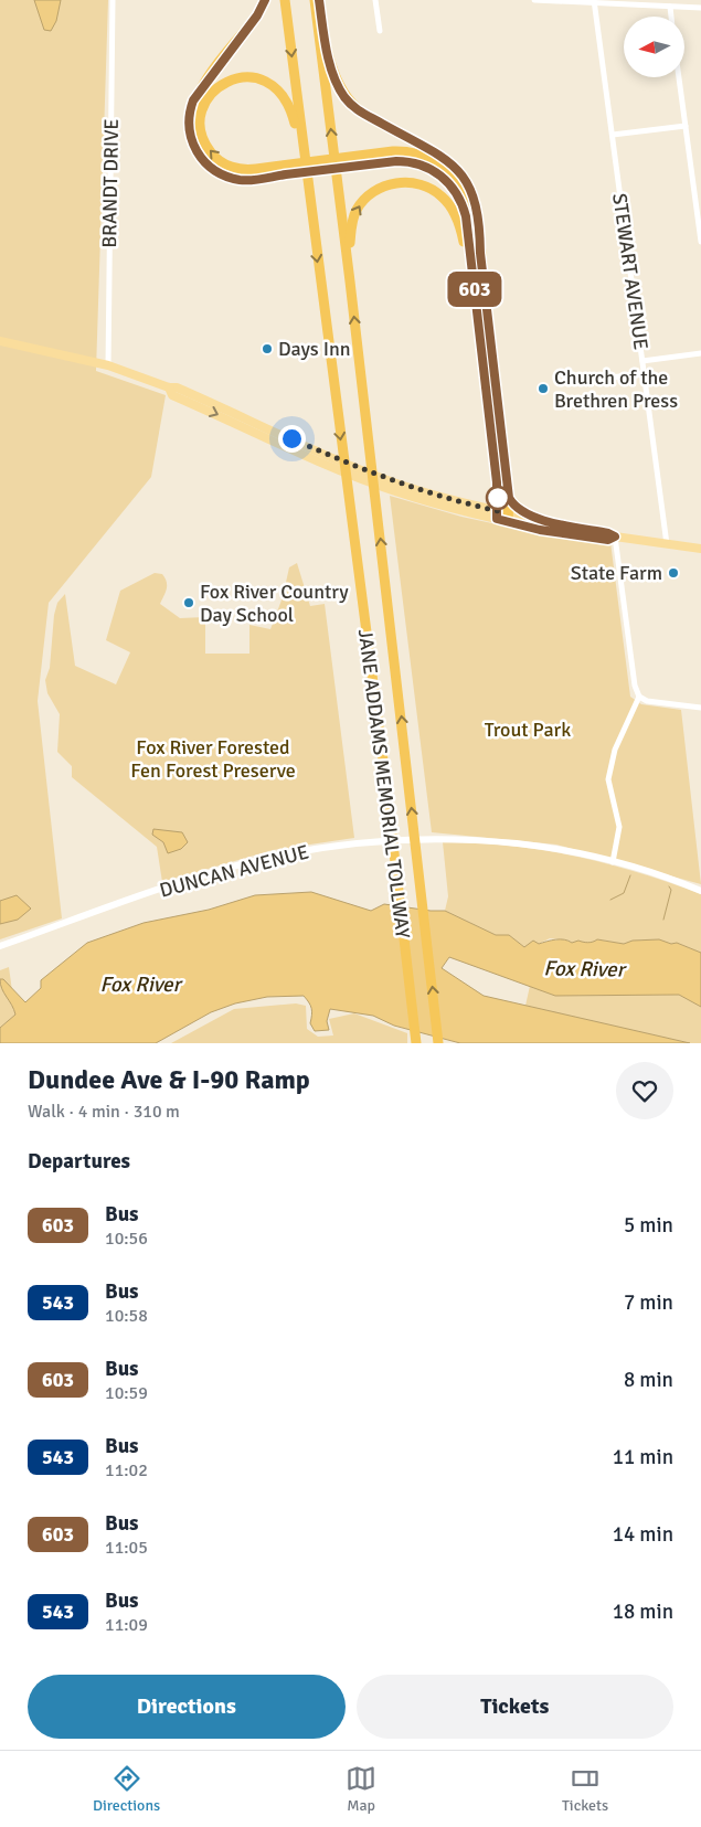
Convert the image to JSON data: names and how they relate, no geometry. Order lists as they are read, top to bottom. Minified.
{"streets":{"highway":["JANE ADDAMS MEMORIAL TOLLWAY"],"street":["BRANDT DRIVE","STEWART AVENUE","DUNCAN AVENUE"]},"water":["Fox River"],"parks":["Trout Park","Fox River Forested Fen Forest Preserve"],"places":["Days Inn","Church of the Brethren Press","State Farm","Fox River Country Day School"],"lines":["bus line 603"],"north":"left","page":{"on_map":"603","heading":[["Dundee Ave & I-90 Ramp","Walk · 4 min · 310 m"],"Departures"],"list":[{"mark":"603","name":"Bus","note":"10:56","value":"5 min"},{"mark":"543","name":"Bus","note":"10:58","value":"7 min"},{"mark":"603","name":"Bus","note":"10:59","value":"8 min"},{"mark":"543","name":"Bus","note":"11:02","value":"11 min"},{"mark":"603","name":"Bus","note":"11:05","value":"14 min"},{"mark":"543","name":"Bus","note":"11:09","value":"18 min"}],"buttons":["Directions","Tickets"],"tabs":["Directions","Map","Tickets"]}}
